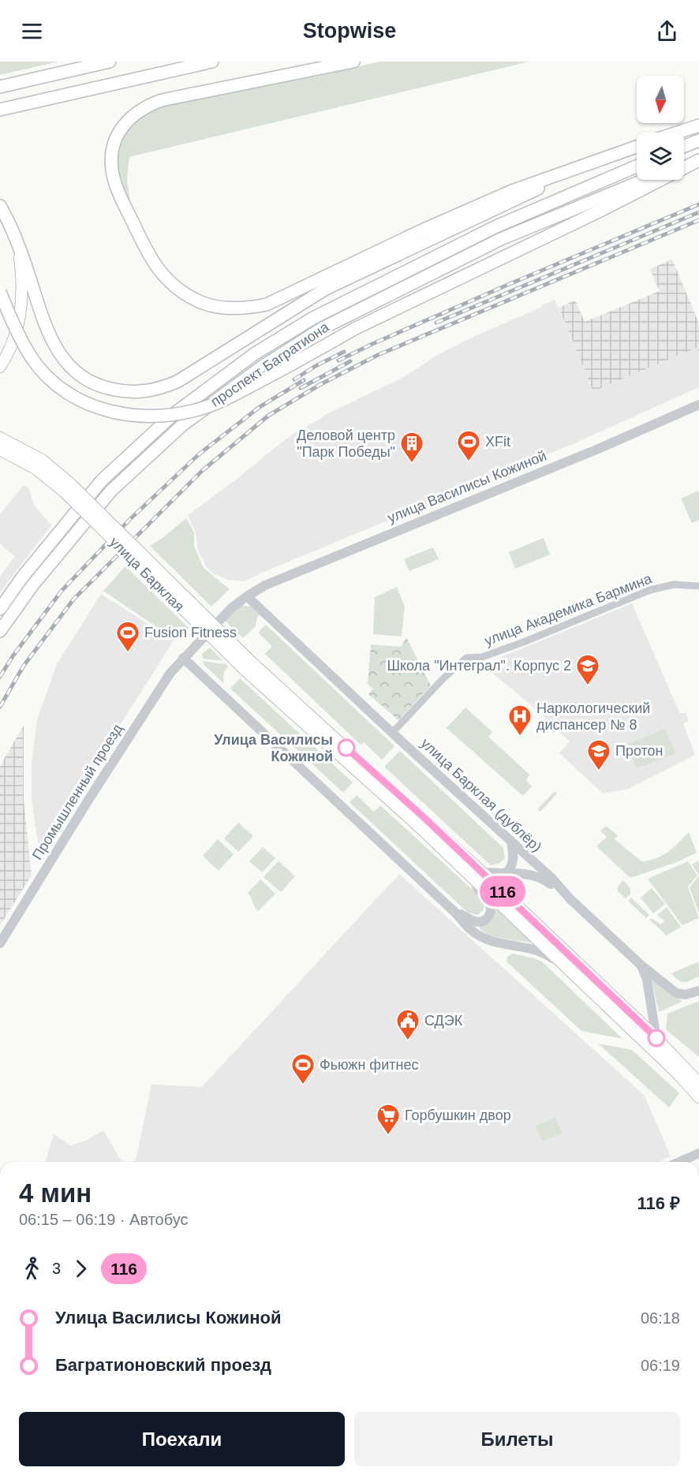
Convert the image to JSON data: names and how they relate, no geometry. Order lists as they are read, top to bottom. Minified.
{"streets":{"main road":["проспект Багратиона","улица Барклая"],"street":["улица Василисы Кожиной","улица Академика Бармина","Промышленный проезд","улица Барклая (дублёр)"]},"crossings":[["улица Василисы Кожиной","Промышленный проезд"],["улица Василисы Кожиной","улица Барклая (дублёр)"],["улица Барклая","улица Барклая (дублёр)"],["улица Академика Бармина","улица Барклая (дублёр)"]],"places":{"sports":["XFit","Fusion Fitness","Фьюжн фитнес"],"building":["Деловой центр \"Парк Победы\""],"school or university":["Школа \"Интеграл\". Корпус 2","Протон"],"hospital":["Наркологический диспансер № 8"],"other":["Улица Василисы Кожиной"],"public building":["СДЭК"],"supermarket":["Горбушкин двор"]},"lines":["bus line 116"],"north":"bottom","page":{"header":"Stopwise","on_map":"116","heading":["4 мин","06:15 – 06:19 · Автобус","116 ₽"],"legs":["3","116"],"list":[{"name":"Улица Василисы Кожиной","value":"06:18"},{"name":"Багратионовский проезд","value":"06:19"}],"buttons":["Поехали","Билеты"]}}
